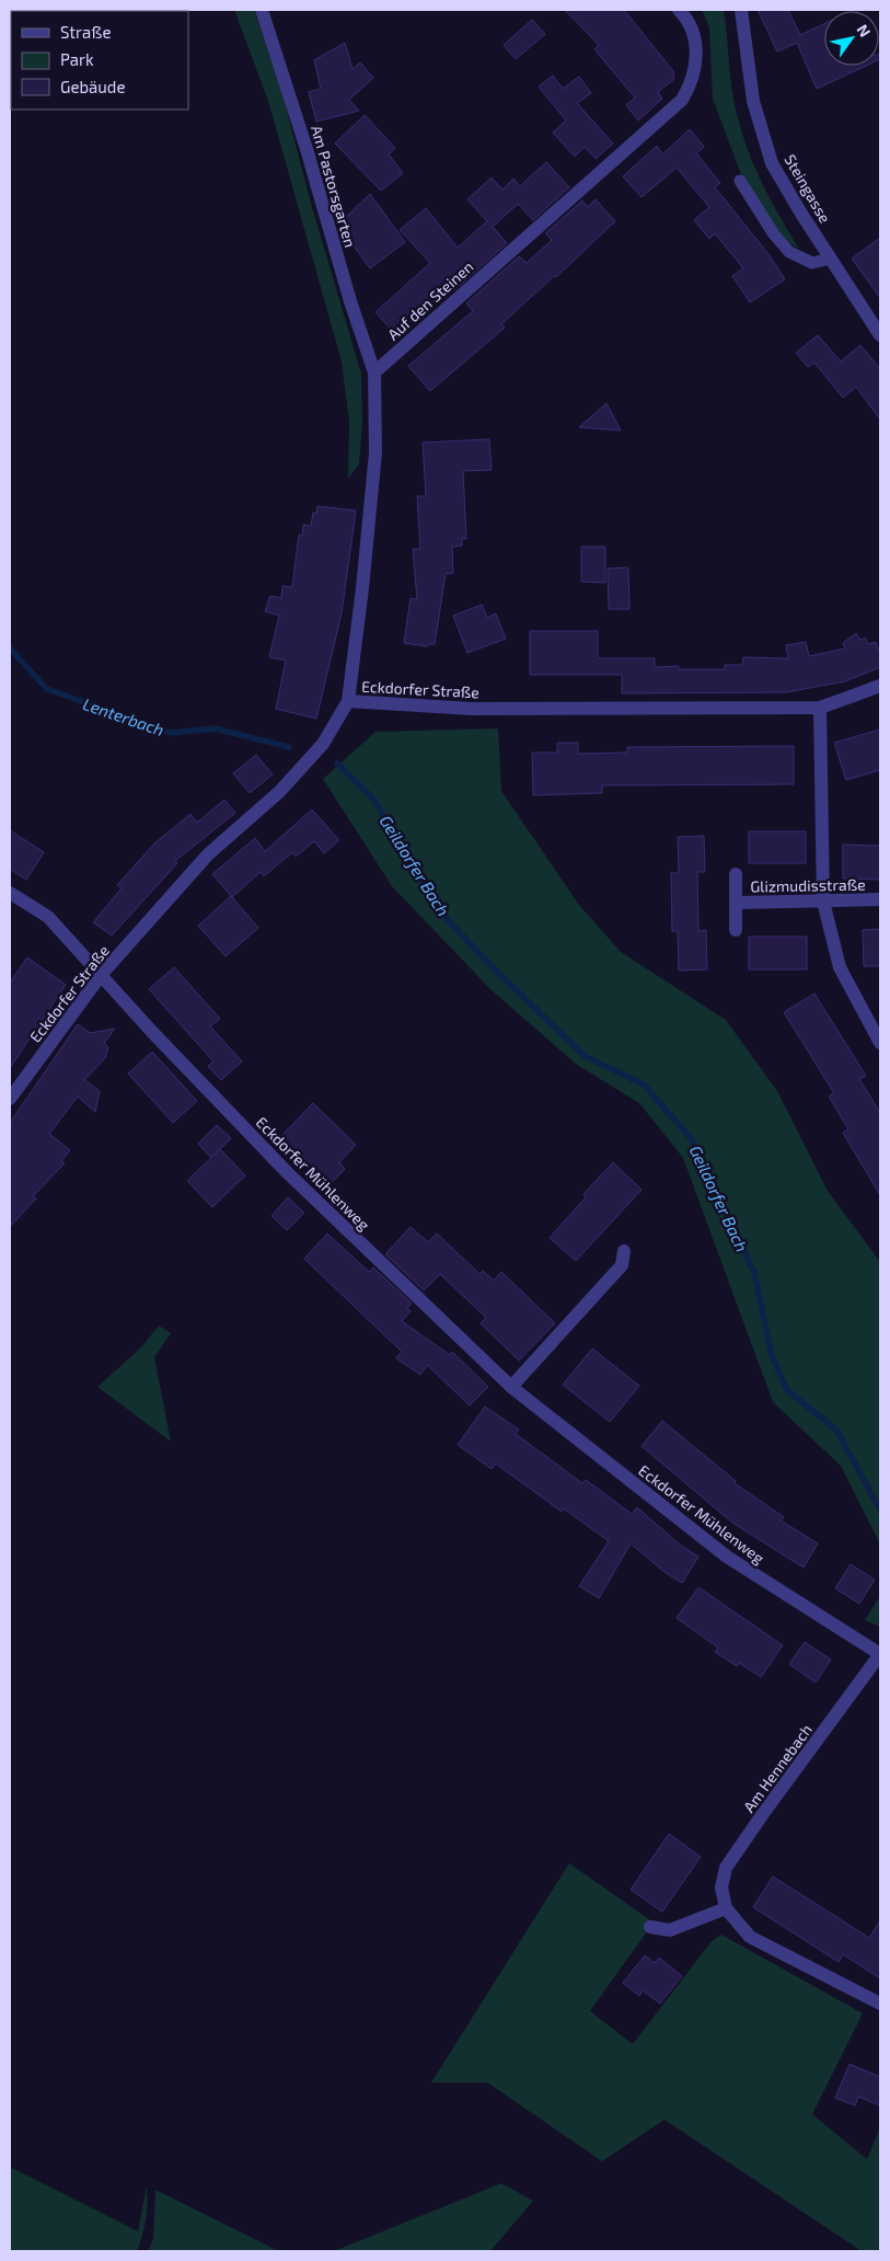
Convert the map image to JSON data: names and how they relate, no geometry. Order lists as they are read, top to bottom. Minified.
{"streets":{"street":["Am Pastorsgarten","Steingasse","Auf den Steinen","Eckdorfer Straße","Glizmudisstraße","Eckdorfer Mühlenweg","Am Hennebach"]},"crossings":[["Am Pastorsgarten","Auf den Steinen"],["Eckdorfer Straße","Eckdorfer Mühlenweg"],["Eckdorfer Mühlenweg","Am Hennebach"]],"water":["Lenterbach","Geildorfer Bach"],"legend":["Straße","Park","Gebäude"],"north":"top right"}
